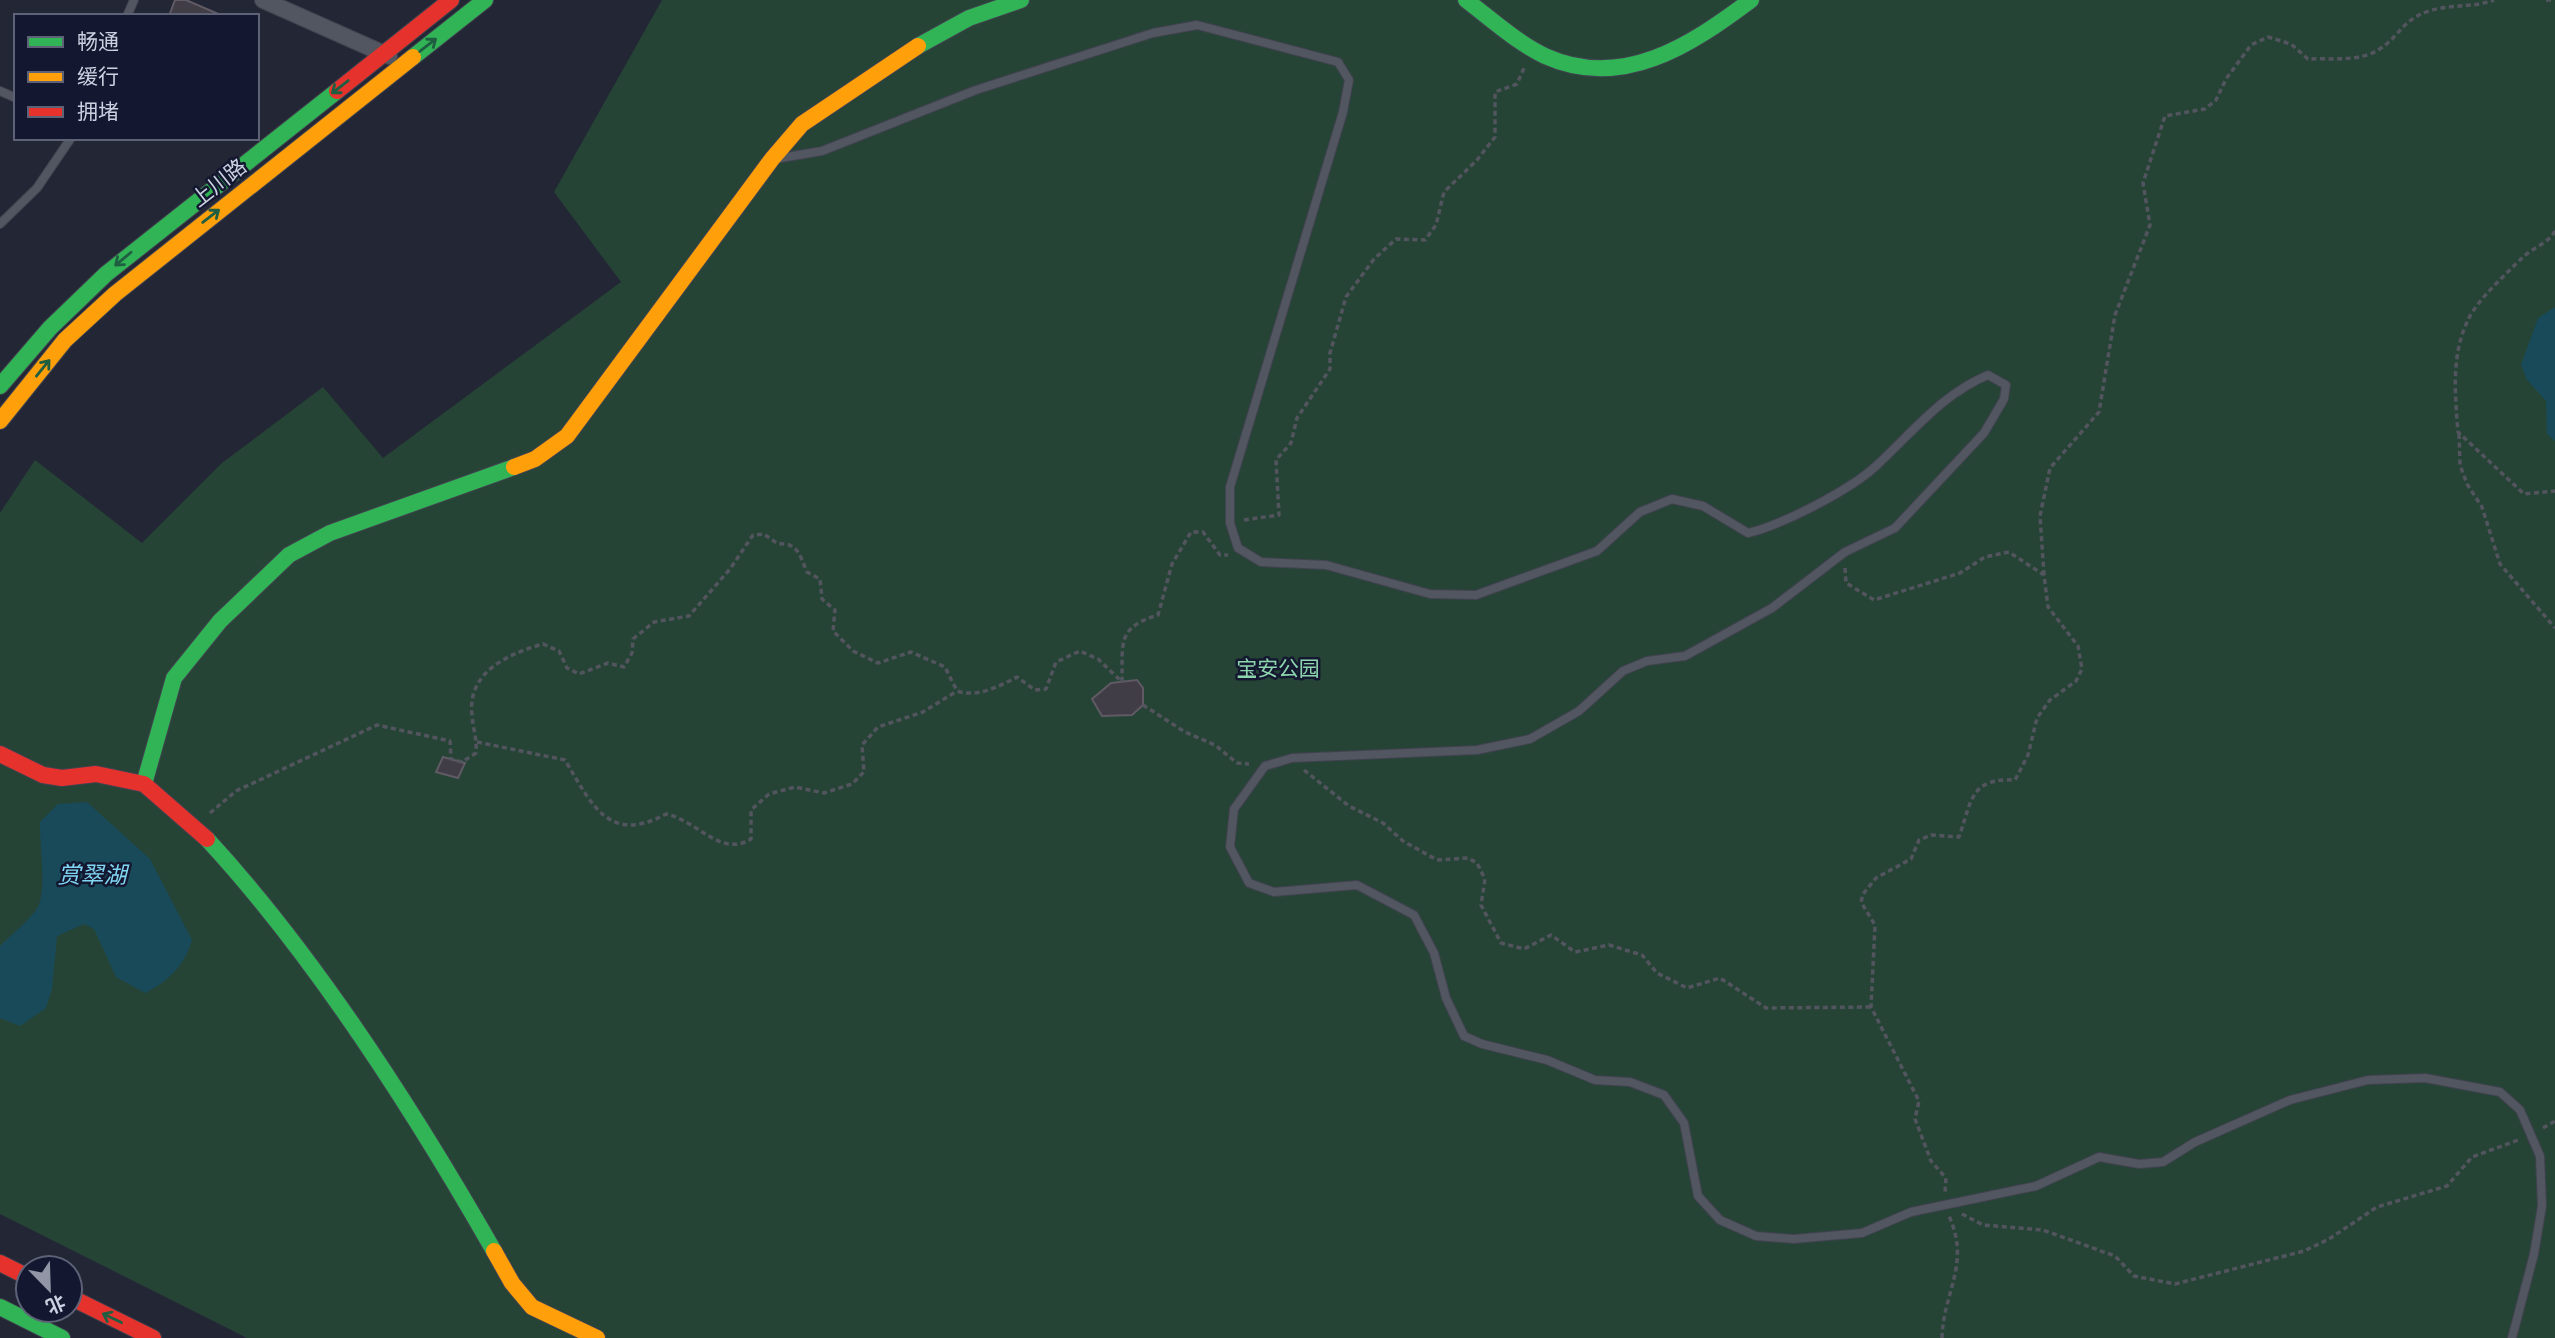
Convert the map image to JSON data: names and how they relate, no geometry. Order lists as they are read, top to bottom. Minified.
{"streets":{"main road":["上川路"]},"water":["赏翠湖"],"parks":["宝安公园"],"legend":["畅通","缓行","拥堵"],"north":"bottom right"}
